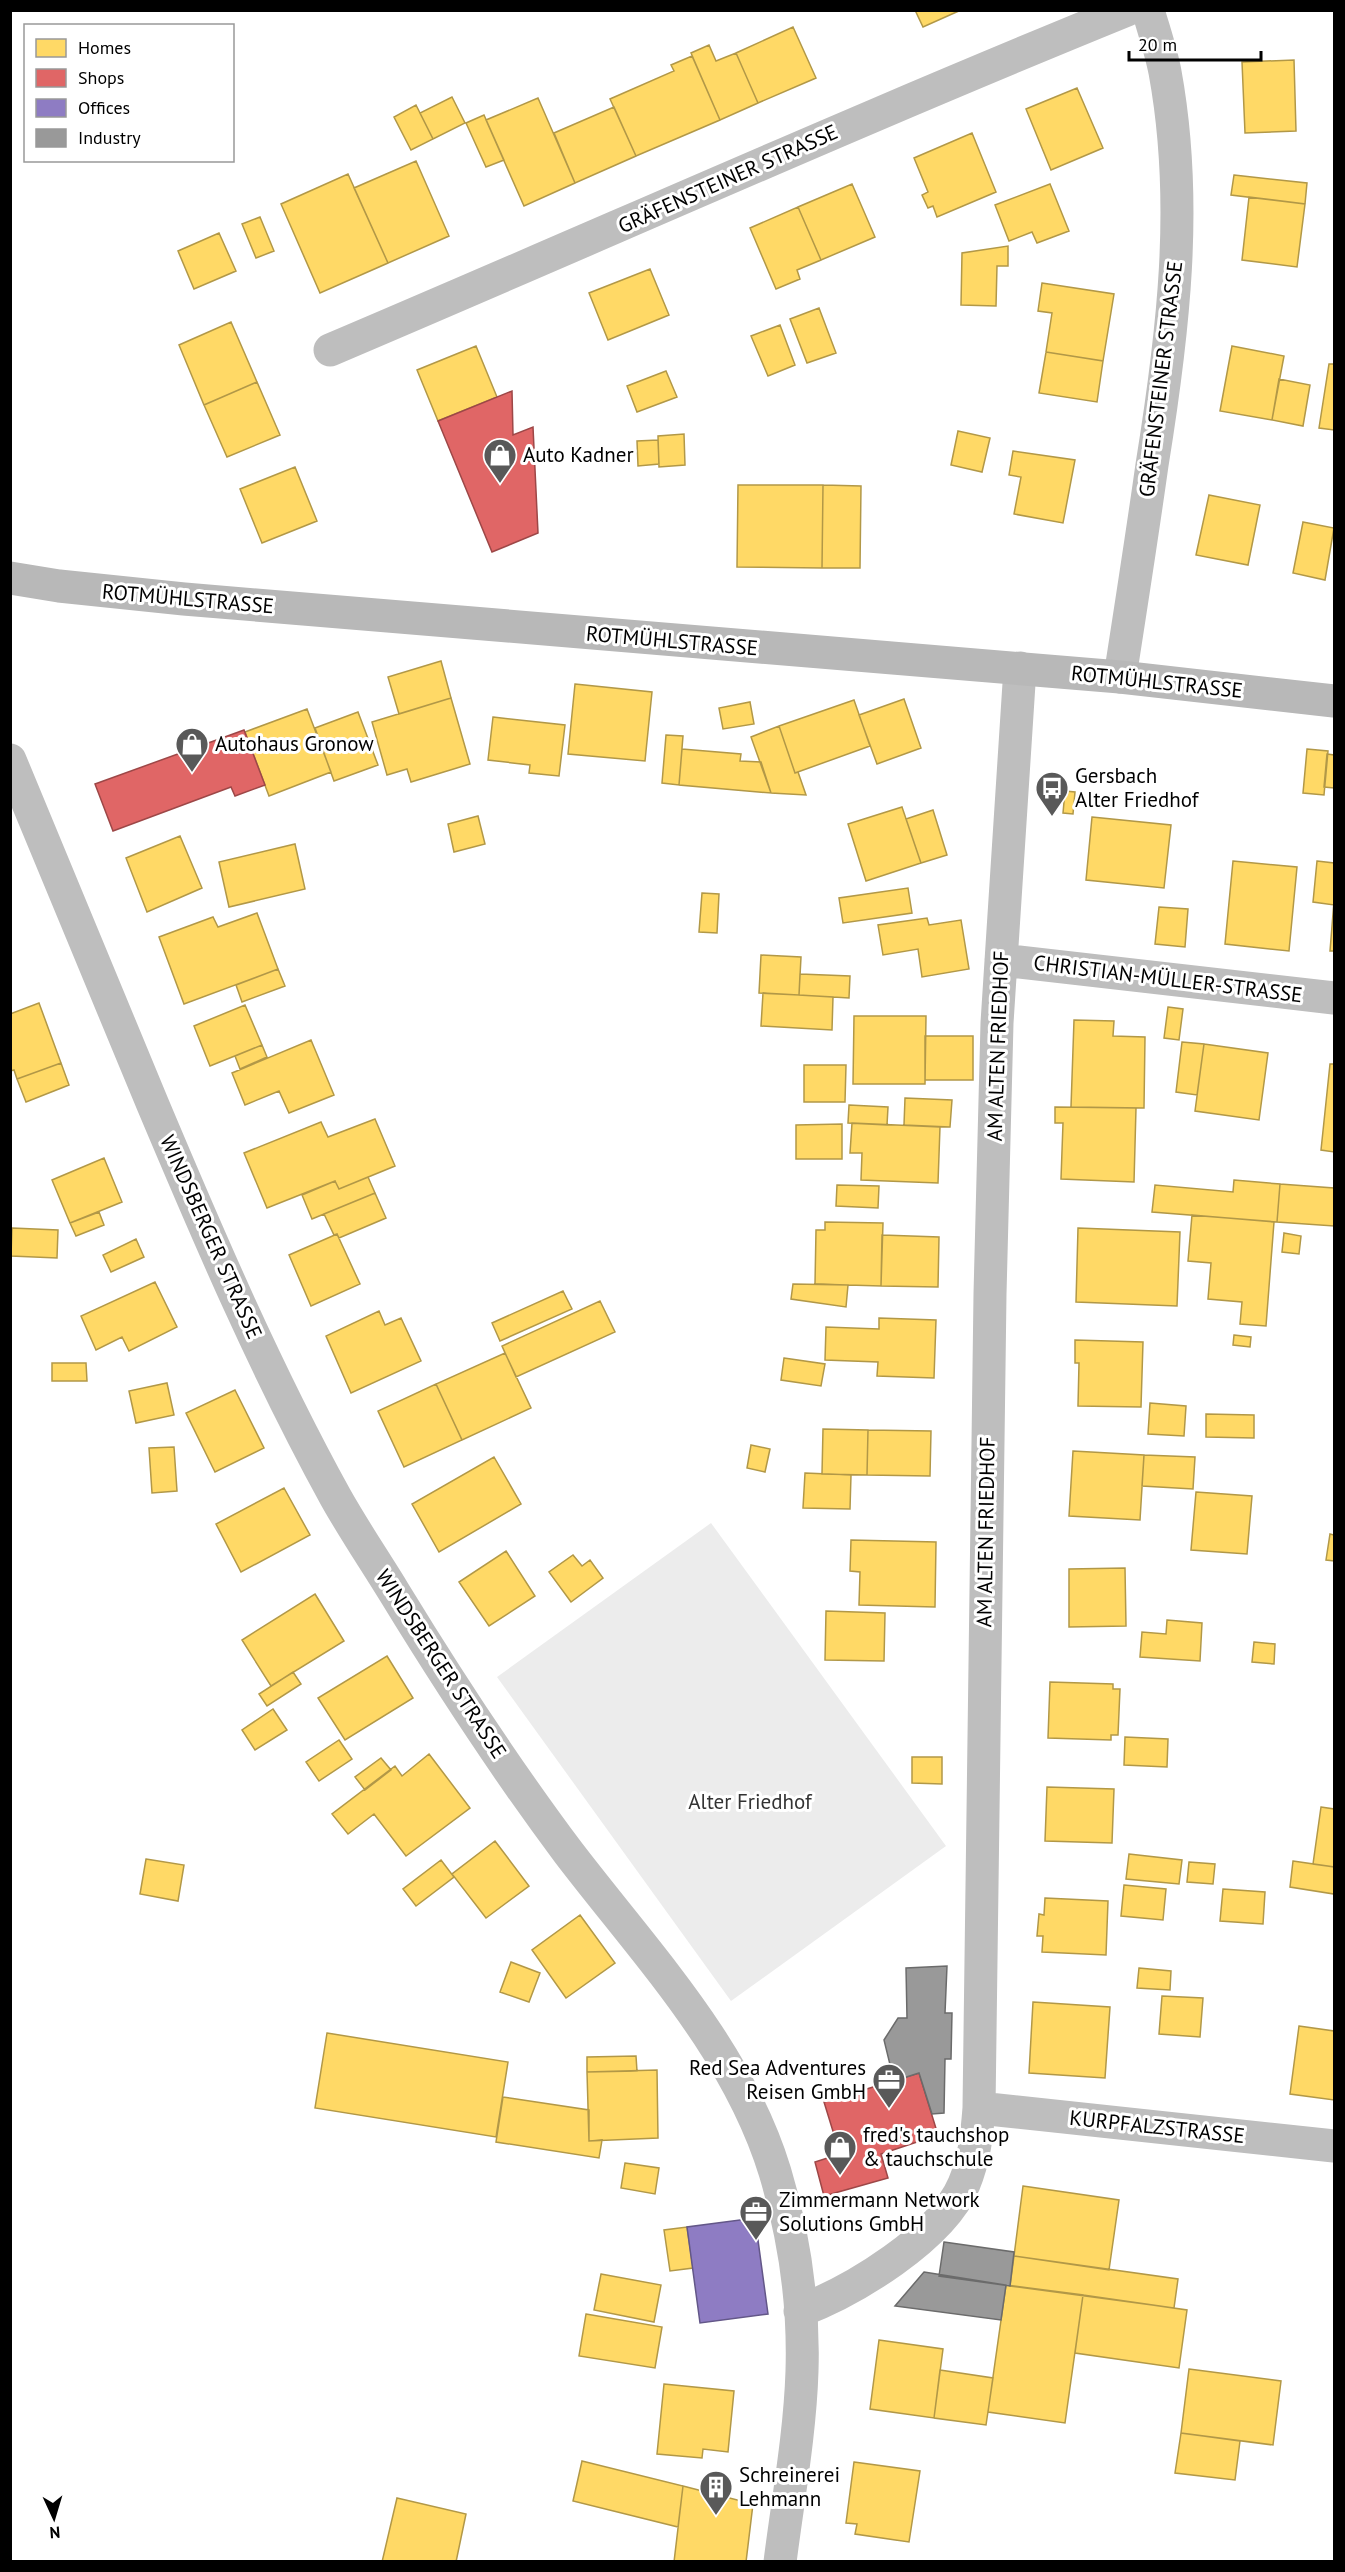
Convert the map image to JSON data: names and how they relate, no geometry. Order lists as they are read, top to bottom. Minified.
{"streets":{"street":["GRÄFENSTEINER STRASSE","ROTMÜHLSTRASSE","CHRISTIAN-MÜLLER-STRASSE","AM ALTEN FRIEDHOF","WINDSBERGER STRASSE","KURPFALZSTRASSE"]},"crossings":[["GRÄFENSTEINER STRASSE","ROTMÜHLSTRASSE"],["ROTMÜHLSTRASSE","AM ALTEN FRIEDHOF"],["CHRISTIAN-MÜLLER-STRASSE","AM ALTEN FRIEDHOF"],["AM ALTEN FRIEDHOF","WINDSBERGER STRASSE"],["AM ALTEN FRIEDHOF","KURPFALZSTRASSE"]],"parks":["Alter Friedhof"],"places":{"shop":["Auto Kadner","Autohaus Gronow","fred's tauchshop & tauchschule"],"bus stop":["Gersbach Alter Friedhof"],"office":["Red Sea Adventures Reisen GmbH","Zimmermann Network Solutions GmbH"],"building":["Schreinerei Lehmann"]},"legend":["Homes","Shops","Offices","Industry"],"scale_bar":"20 m","north":"bottom"}
